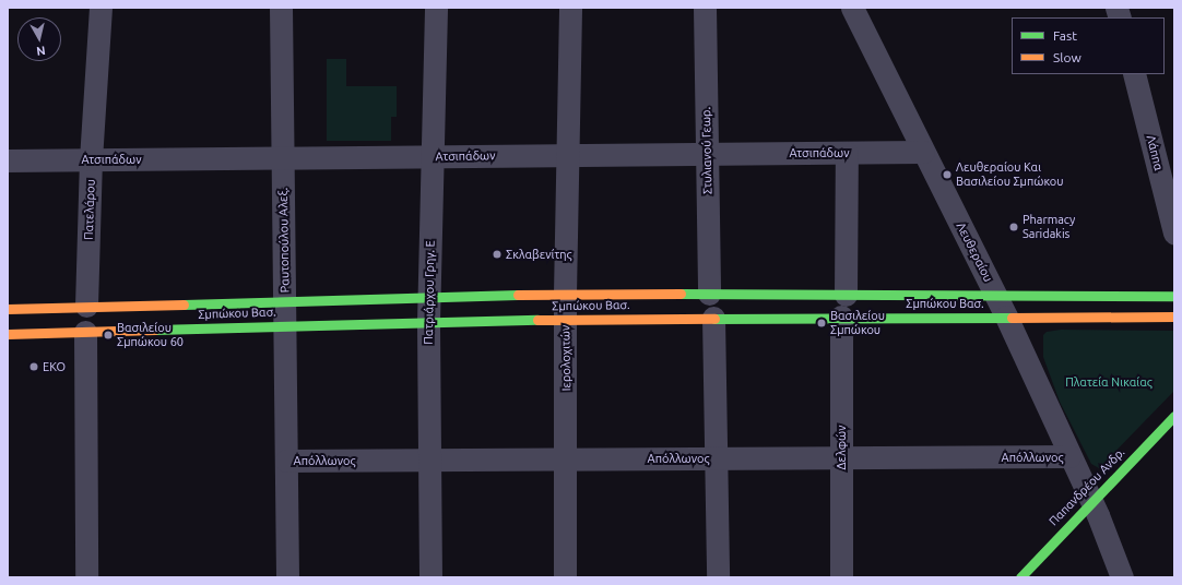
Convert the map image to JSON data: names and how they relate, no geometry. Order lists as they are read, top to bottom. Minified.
{"streets":{"main road":["Σμπώκου Βασ.","Παπανδρέου Ανδρ."],"street":["Στυλιανού Γεωρ.","Ατσιπάδων","Λάππα","Πατελάρου","Ραυτοπούλου Αλεξ.","Λευθεραίου","Πατριάρχου Γρηγ. Ε","Ιερολοχιτών","Δελφών","Απόλλωνος"]},"crossings":[["Στυλιανού Γεωρ.","Ατσιπάδων"],["Στυλιανού Γεωρ.","Σμπώκου Βασ."],["Ατσιπάδων","Πατελάρου"],["Ατσιπάδων","Ραυτοπούλου Αλεξ."],["Ατσιπάδων","Λευθεραίου"],["Ατσιπάδων","Πατριάρχου Γρηγ. Ε"],["Ατσιπάδων","Ιερολοχιτών"],["Πατελάρου","Σμπώκου Βασ."],["Ραυτοπούλου Αλεξ.","Σμπώκου Βασ."],["Ραυτοπούλου Αλεξ.","Απόλλωνος"],["Λευθεραίου","Σμπώκου Βασ."],["Λευθεραίου","Απόλλωνος"],["Λευθεραίου","Παπανδρέου Ανδρ."],["Πατριάρχου Γρηγ. Ε","Σμπώκου Βασ."],["Πατριάρχου Γρηγ. Ε","Απόλλωνος"],["Σμπώκου Βασ.","Ιερολοχιτών"],["Σμπώκου Βασ.","Δελφών"],["Ιερολοχιτών","Απόλλωνος"],["Δελφών","Απόλλωνος"]],"parks":["Πλατεία Νικαίας"],"places":["Λευθεραίου Και Βασιλείου Σμπώκου","Pharmacy Saridakis","Σκλαβενίτης","Βασιλείου Σμπώκου","Βασιλείου Σμπώκου 60","ΕΚΟ"],"legend":["Fast","Slow"],"north":"bottom"}
